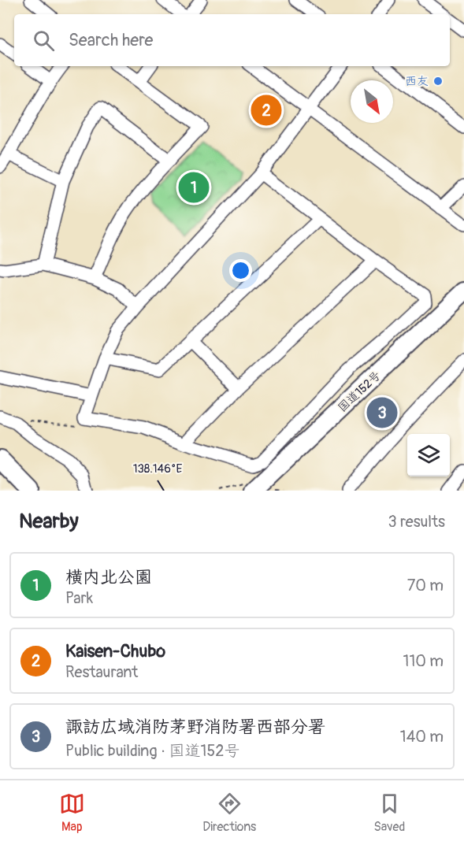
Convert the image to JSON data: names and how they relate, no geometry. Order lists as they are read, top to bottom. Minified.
{"streets":{"highway":["国道152号"]},"places":["西友"],"north":"bottom right","page":{"search":"Search here","pins":["2","1","3"],"heading":["Nearby","3 results"],"list":[{"mark":"1","name":"横内北公園","note":"Park","value":"70 m"},{"mark":"2","name":"Kaisen-Chubo","note":"Restaurant","value":"110 m"},{"mark":"3","name":"諏訪広域消防茅野消防署西部分署","note":"Public building · 国道152号","value":"140 m"}],"nav":["Map","Directions","Saved"]},"coordinates":["138.146°E"]}
